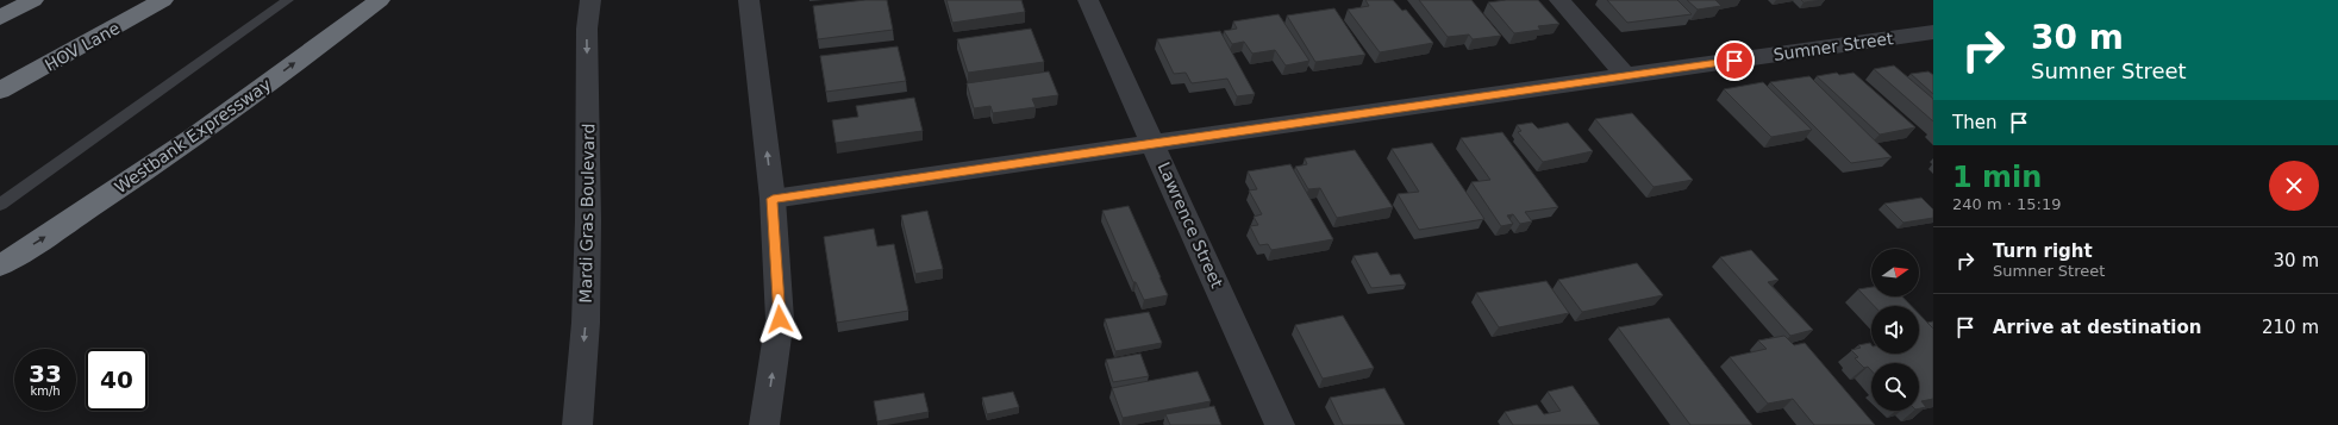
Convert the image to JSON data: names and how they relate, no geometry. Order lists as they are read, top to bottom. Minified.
{"streets":{"highway":["HOV Lane","Westbank Expressway"],"street":["Sumner Street","Mardi Gras Boulevard","Lawrence Street"]},"crossings":[["Sumner Street","Lawrence Street"]],"one_way":["Westbank Expressway"],"north":"right","page":{"turn":["30 m","Sumner Street"],"then":"Then","heading":["1 min","240 m · 15:19"],"list":[{"name":"Turn right","note":"Sumner Street","value":"30 m"},{"name":"Arrive at destination","value":"210 m"}],"speed":"33 km/h","limit":"40"}}
